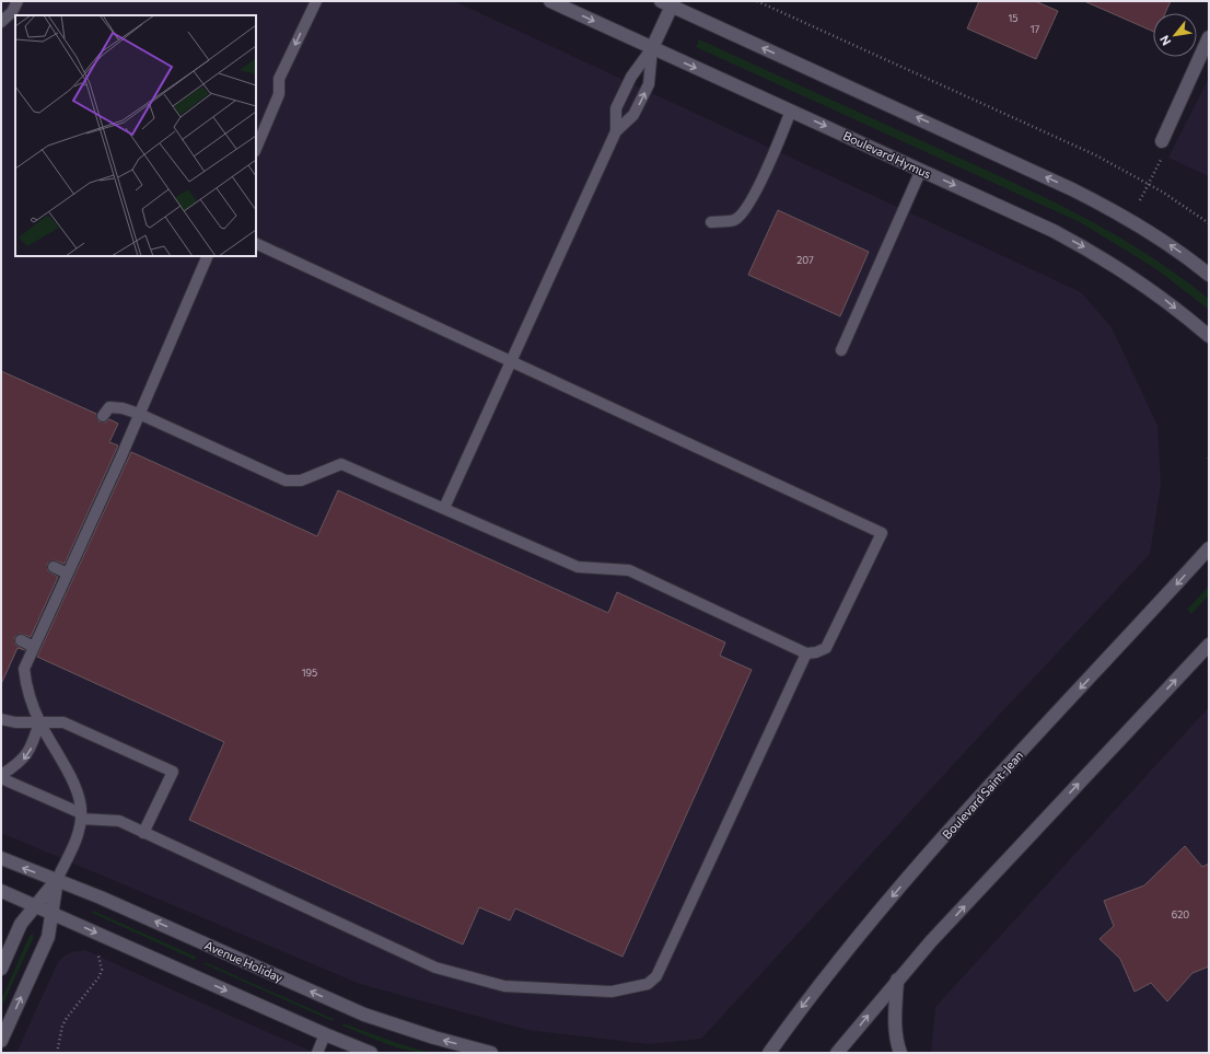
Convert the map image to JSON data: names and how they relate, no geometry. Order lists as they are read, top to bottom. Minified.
{"streets":{"street":["Boulevard Hymus","Boulevard Saint-Jean","Avenue Holiday"]},"house_numbers":["15","17","207","195","620"],"north":"bottom left"}
